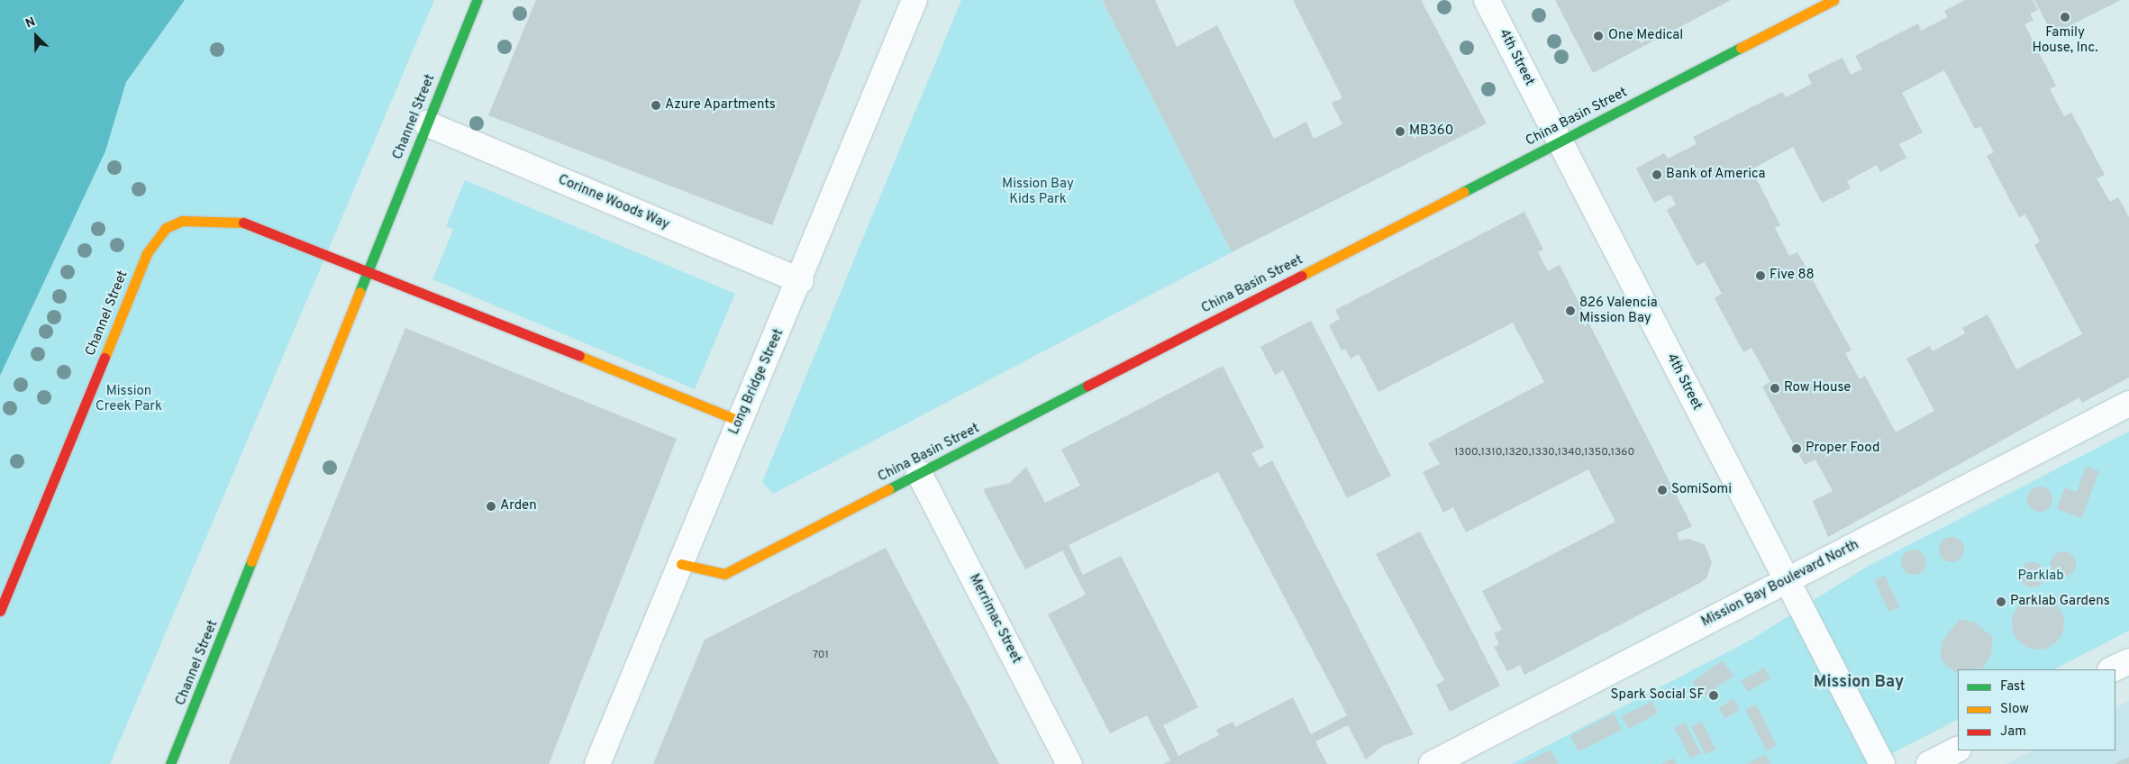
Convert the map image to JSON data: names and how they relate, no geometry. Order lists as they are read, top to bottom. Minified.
{"streets":{"street":["4th Street","Channel Street","China Basin Street","Corinne Woods Way","Long Bridge Street","Mission Bay Boulevard North","Merrimac Street"]},"crossings":[["4th Street","China Basin Street"],["4th Street","Mission Bay Boulevard North"],["Channel Street","Corinne Woods Way"],["China Basin Street","Long Bridge Street"],["China Basin Street","Merrimac Street"],["Corinne Woods Way","Long Bridge Street"]],"districts":["Mission Bay"],"parks":["Mission Bay Kids Park","Mission Creek Park","Parklab"],"places":["Family House, Inc.","One Medical","Azure Apartments","MB360","Bank of America","Five 88","826 Valencia Mission Bay","Row House","Proper Food","SomiSomi","Arden","Parklab Gardens","Spark Social SF"],"house_numbers":["1300,1310,1320,1330,1340,1350,1360","701"],"legend":["Fast","Slow","Jam"],"north":"top left"}
